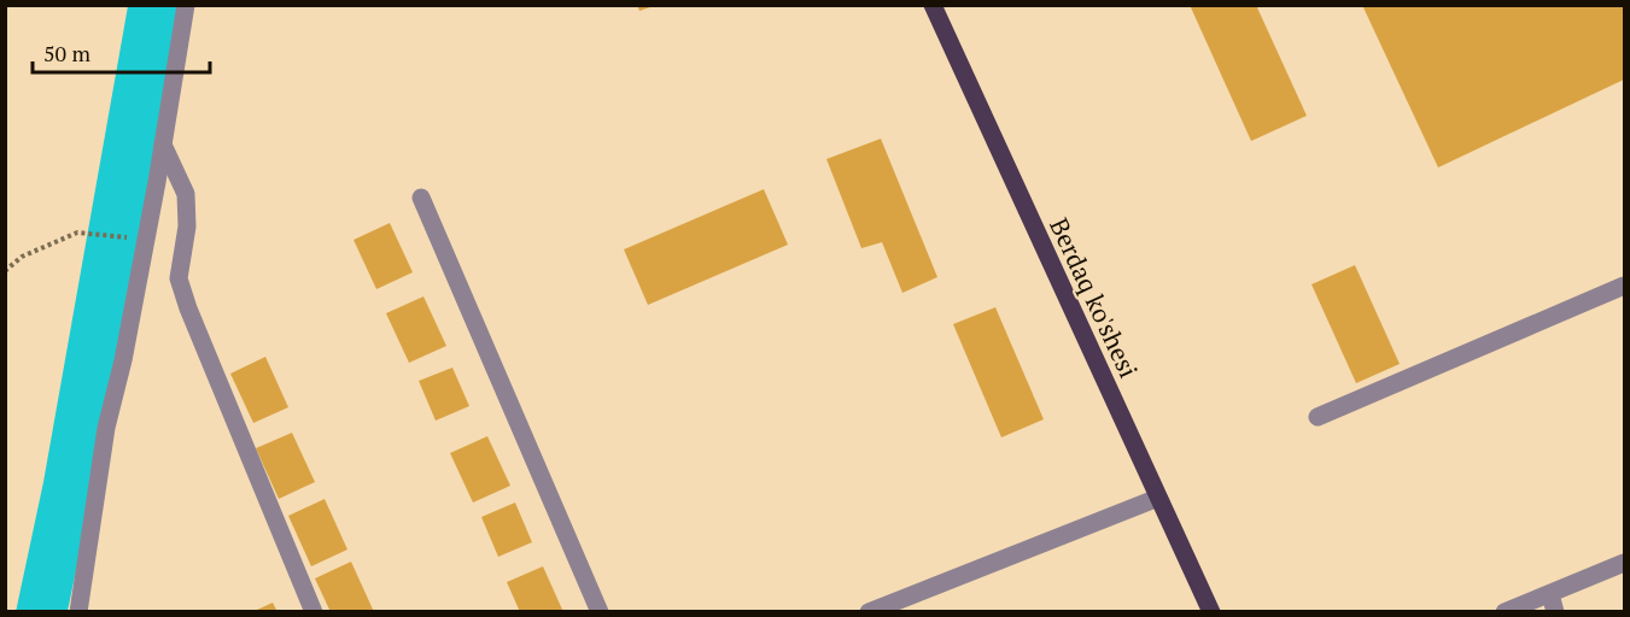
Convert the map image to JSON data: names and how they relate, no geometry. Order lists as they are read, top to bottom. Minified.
{"streets":{"main road":["Berdaq ko'shesi"]},"scale_bar":"50 m"}
